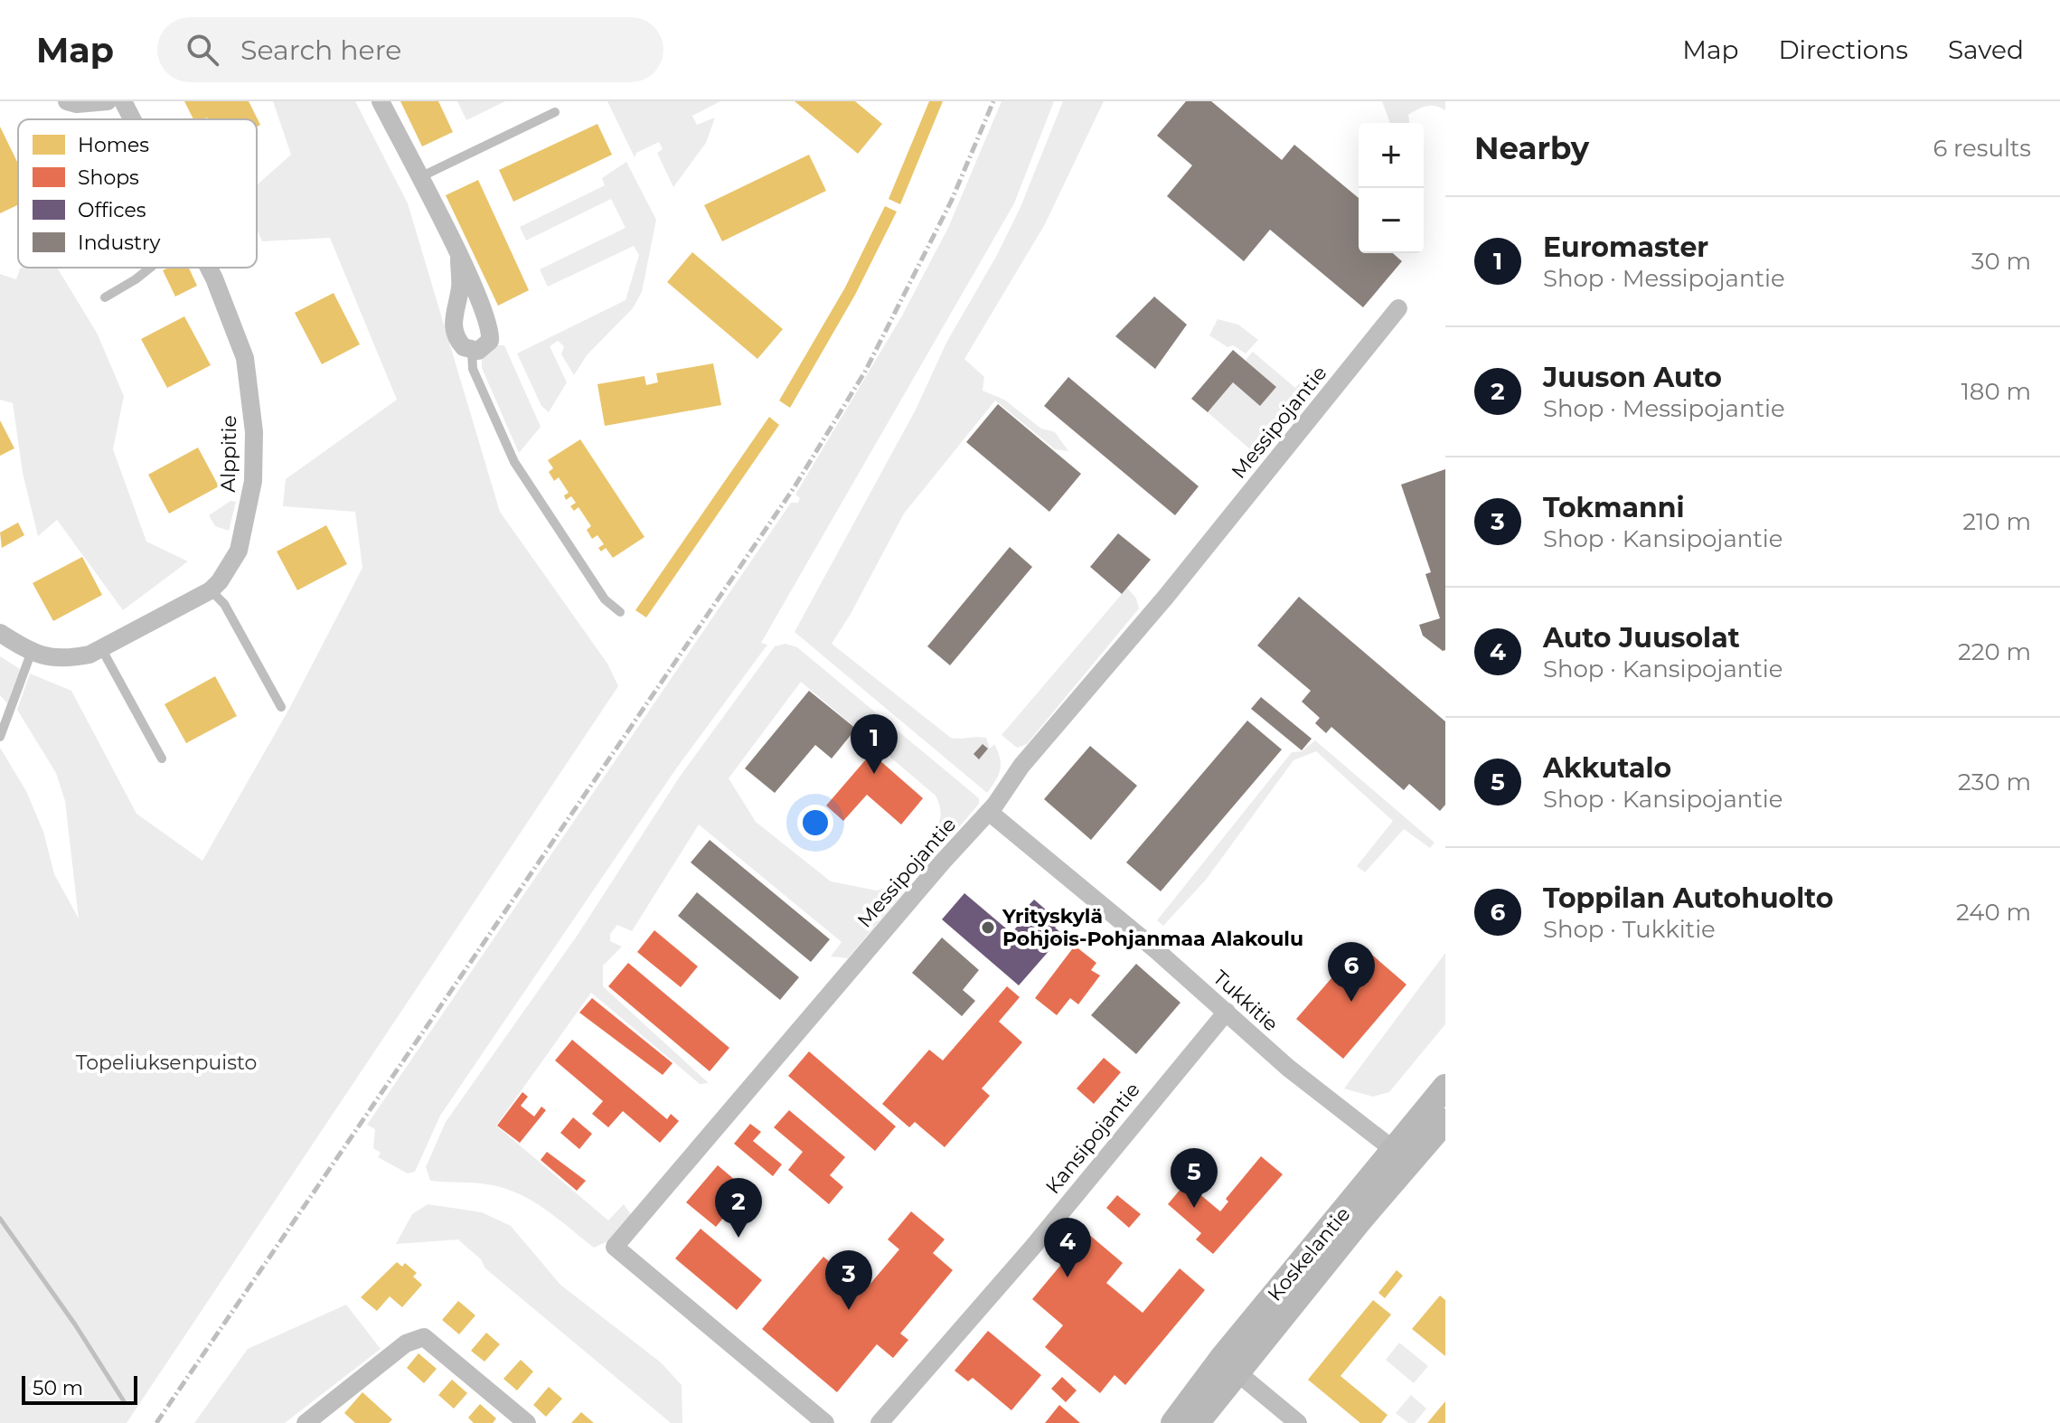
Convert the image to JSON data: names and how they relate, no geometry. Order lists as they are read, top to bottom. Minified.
{"streets":{"main road":["Koskelantie"],"street":["Messipojantie","Alppitie","Tukkitie","Kansipojantie"]},"crossings":[["Messipojantie","Tukkitie"],["Tukkitie","Kansipojantie"],["Tukkitie","Koskelantie"]],"parks":["Topeliuksenpuisto"],"places":["Yrityskylä Pohjois-Pohjanmaa Alakoulu"],"legend":["Homes","Shops","Offices","Industry"],"scale_bar":"50 m","page":{"header":"Map","search":"Search here","nav":["Map","Directions","Saved"],"heading":["Nearby","6 results"],"map_buttons":["+","−"],"list":[{"mark":"1","name":"Euromaster","note":"Shop · Messipojantie","value":"30 m"},{"mark":"2","name":"Juuson Auto","note":"Shop · Messipojantie","value":"180 m"},{"mark":"3","name":"Tokmanni","note":"Shop · Kansipojantie","value":"210 m"},{"mark":"4","name":"Auto Juusolat","note":"Shop · Kansipojantie","value":"220 m"},{"mark":"5","name":"Akkutalo","note":"Shop · Kansipojantie","value":"230 m"},{"mark":"6","name":"Toppilan Autohuolto","note":"Shop · Tukkitie","value":"240 m"}],"pins":["1","6","5","2","4","3"],"scale":"50 m"}}
